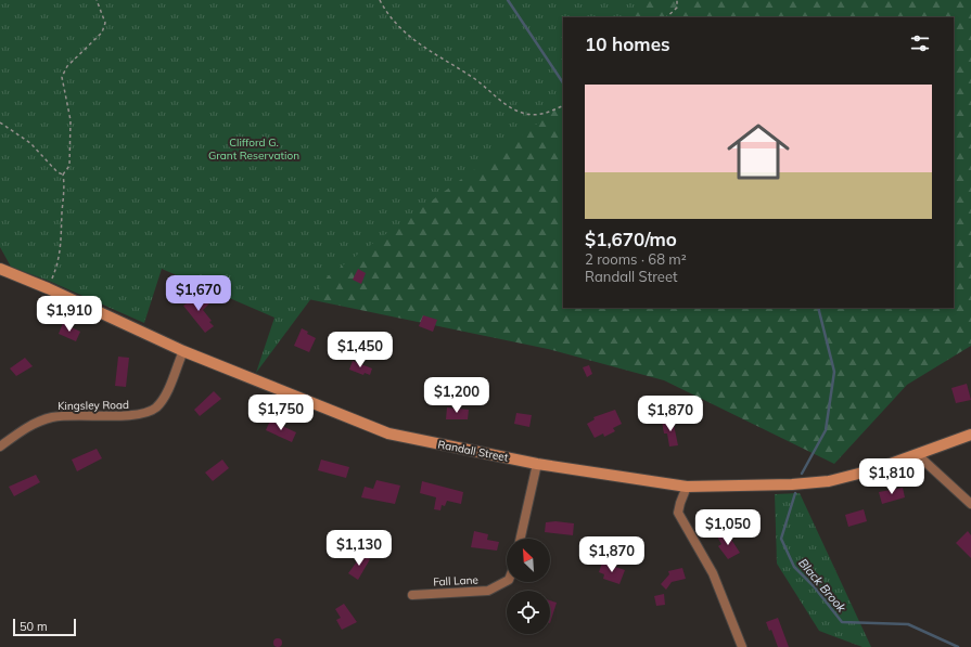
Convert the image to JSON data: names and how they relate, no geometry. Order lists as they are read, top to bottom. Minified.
{"streets":{"street":["Kingsley Road","Randall Street","Fall Lane"]},"crossings":[["Kingsley Road","Randall Street"]],"water":["Black Brook"],"parks":["Clifford G. Grant Reservation"],"scale_bar":"50 m","north":"top left","page":{"heading":"10 homes","list":[{"name":"$1,670/mo","note":"2 rooms · 68 m² · Randall Street"}],"price":["$1,670","$1,910","$1,450","$1,200","$1,750","$1,870","$1,810","$1,050","$1,130","$1,870"],"scale":"50 m"}}
